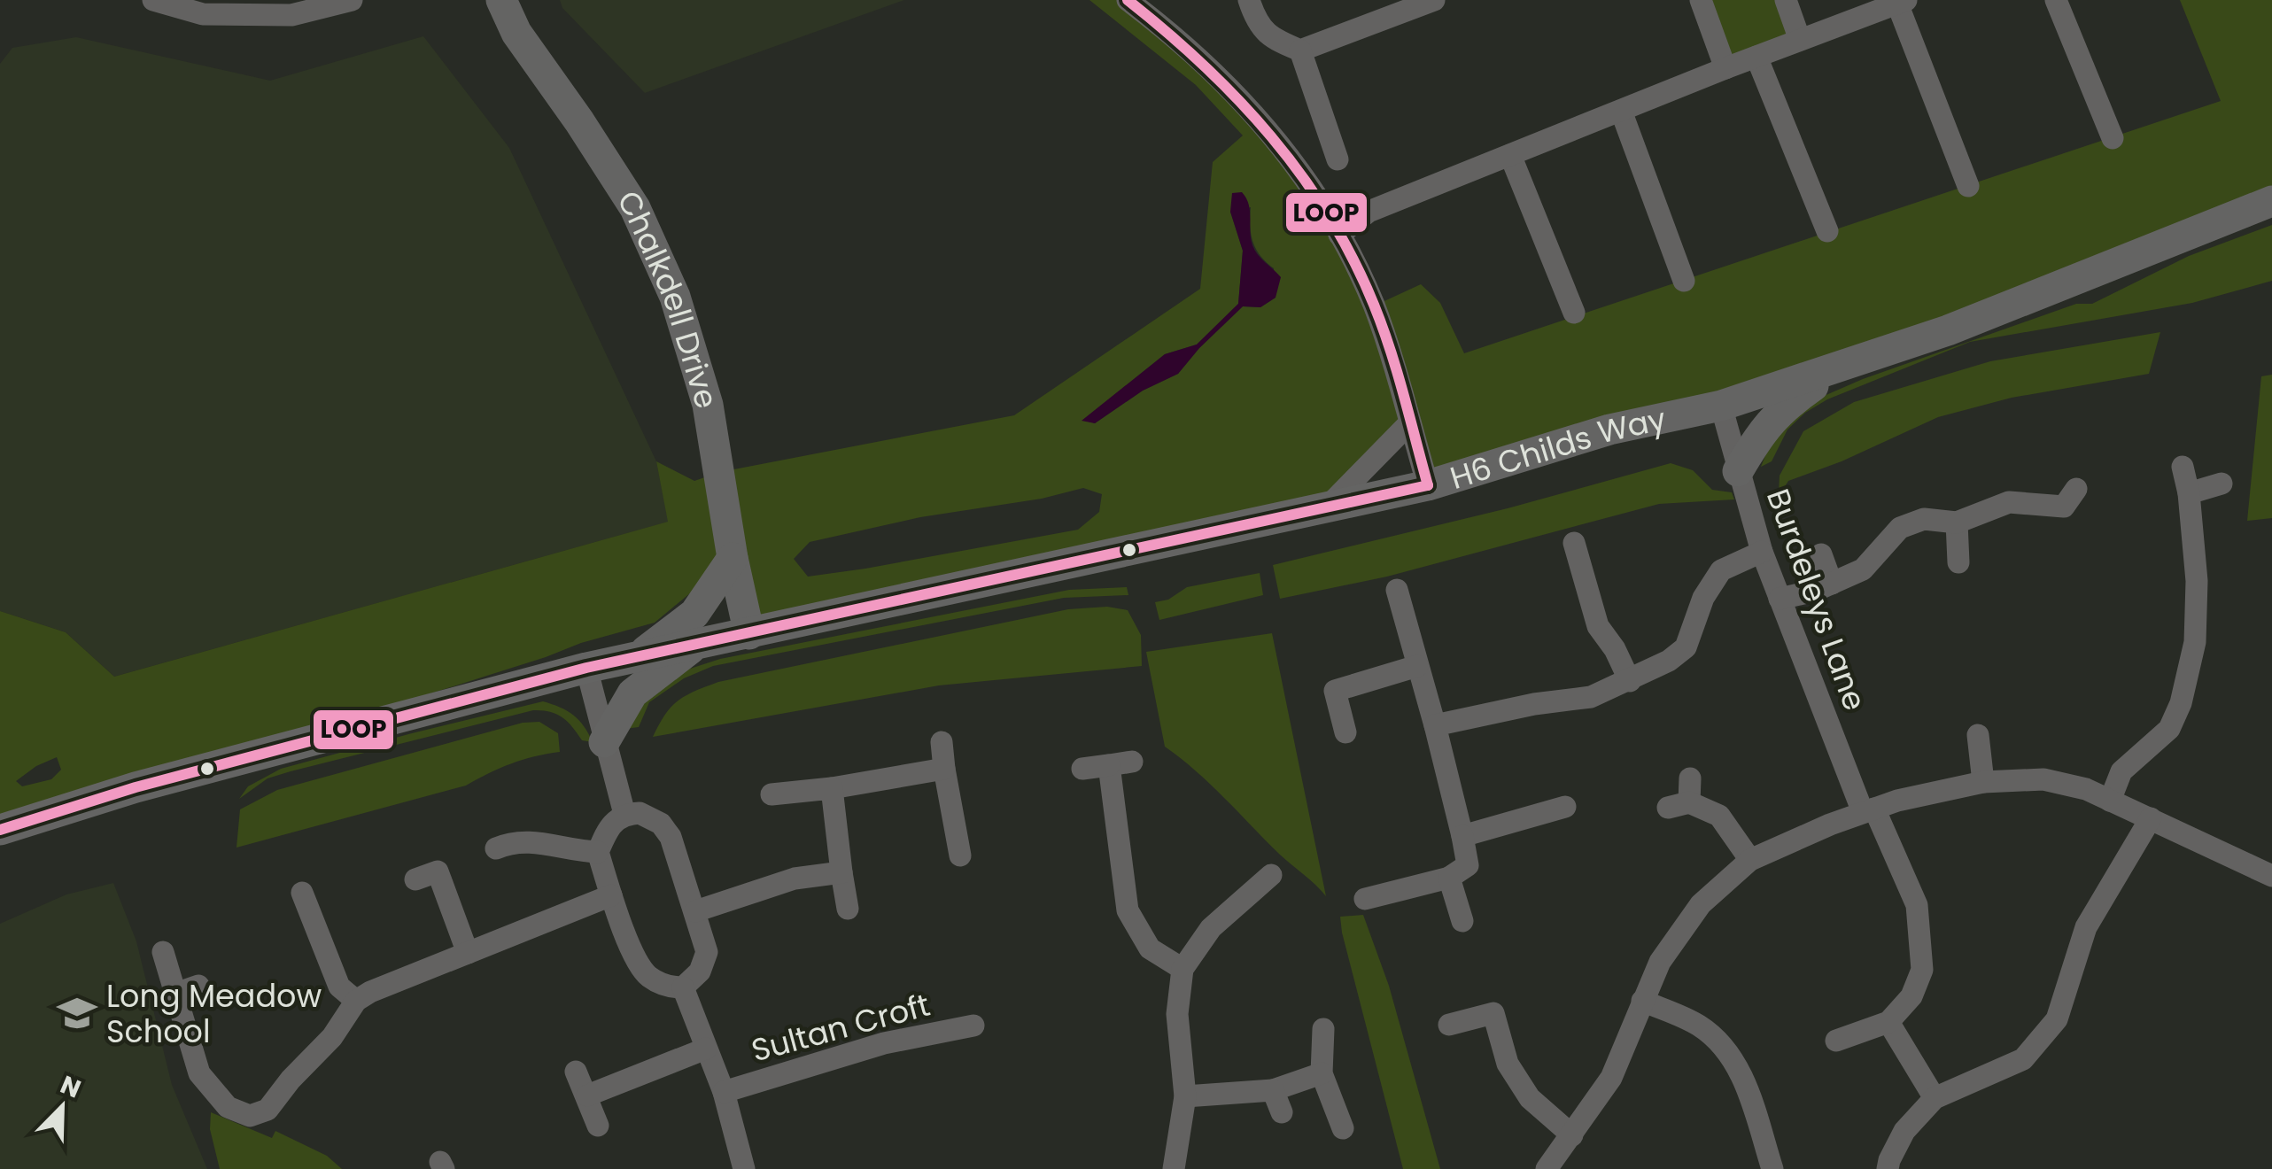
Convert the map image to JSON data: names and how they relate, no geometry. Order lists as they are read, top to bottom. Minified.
{"streets":{"street":["Chalkdell Drive","H6 Childs Way","Burdeleys Lane","Sultan Croft"]},"crossings":[["Chalkdell Drive","H6 Childs Way"],["H6 Childs Way","Burdeleys Lane"]],"places":{"school or university":["Long Meadow School"]},"lines":["transit line LOOP"],"north":"top right"}
